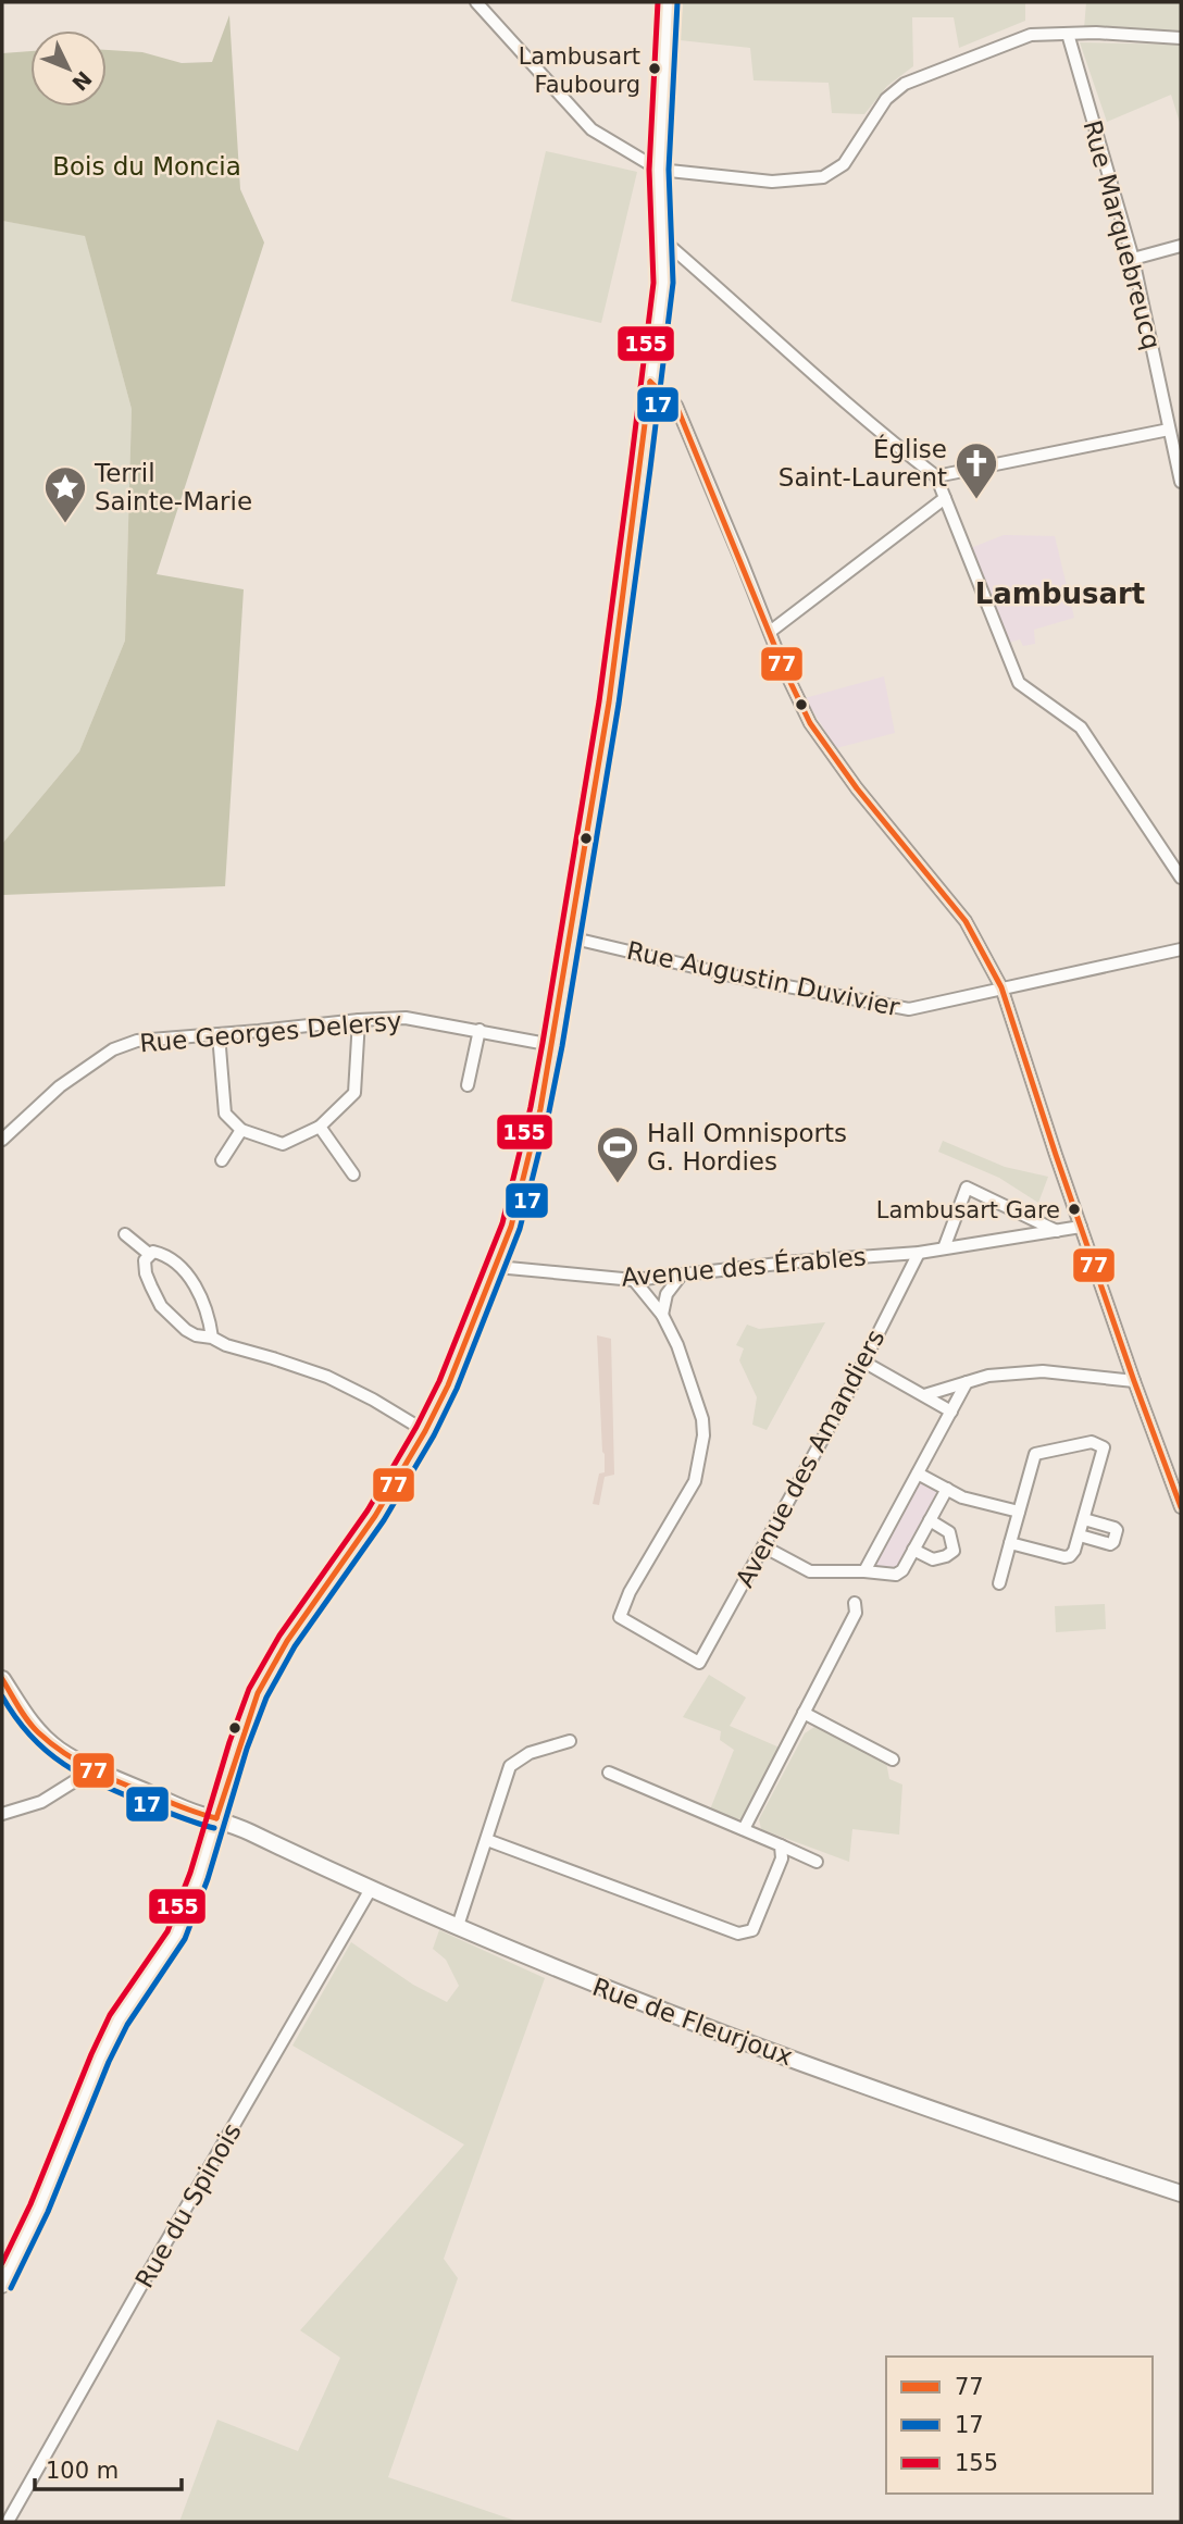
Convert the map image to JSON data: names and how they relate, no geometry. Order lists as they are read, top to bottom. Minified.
{"streets":{"street":["Rue Marquebreucq","Rue Augustin Duvivier","Rue Georges Delersy","Avenue des Érables","Avenue des Amandiers","Rue de Fleurjoux","Rue du Spinois"]},"crossings":[["Avenue des Érables","Avenue des Amandiers"],["Rue de Fleurjoux","Rue du Spinois"]],"districts":["Lambusart"],"parks":["Bois du Moncia"],"places":{"other":["Lambusart Faubourg","Lambusart Gare"],"church":["Église Saint-Laurent"],"place":["Terril Sainte-Marie"],"sports":["Hall Omnisports G. Hordies"]},"lines":["transit line 17","transit line 155","transit line 77"],"legend":["77","17","155"],"scale_bar":"100 m","north":"bottom right"}
